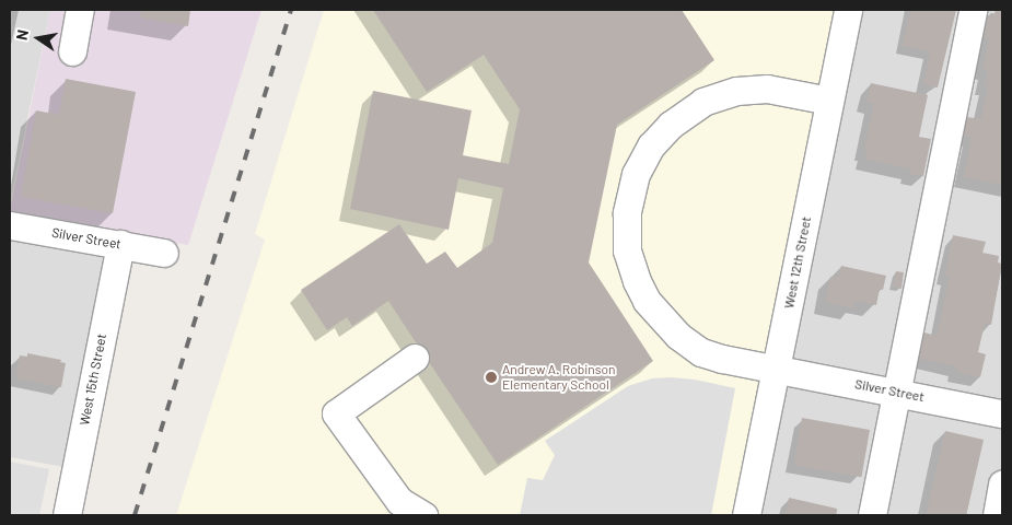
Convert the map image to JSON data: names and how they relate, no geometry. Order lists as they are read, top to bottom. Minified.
{"streets":{"street":["Silver Street","West 12th Street","West 15th Street"]},"crossings":[["Silver Street","West 12th Street"],["Silver Street","West 15th Street"]],"places":["Andrew A. Robinson Elementary School"],"north":"left"}
